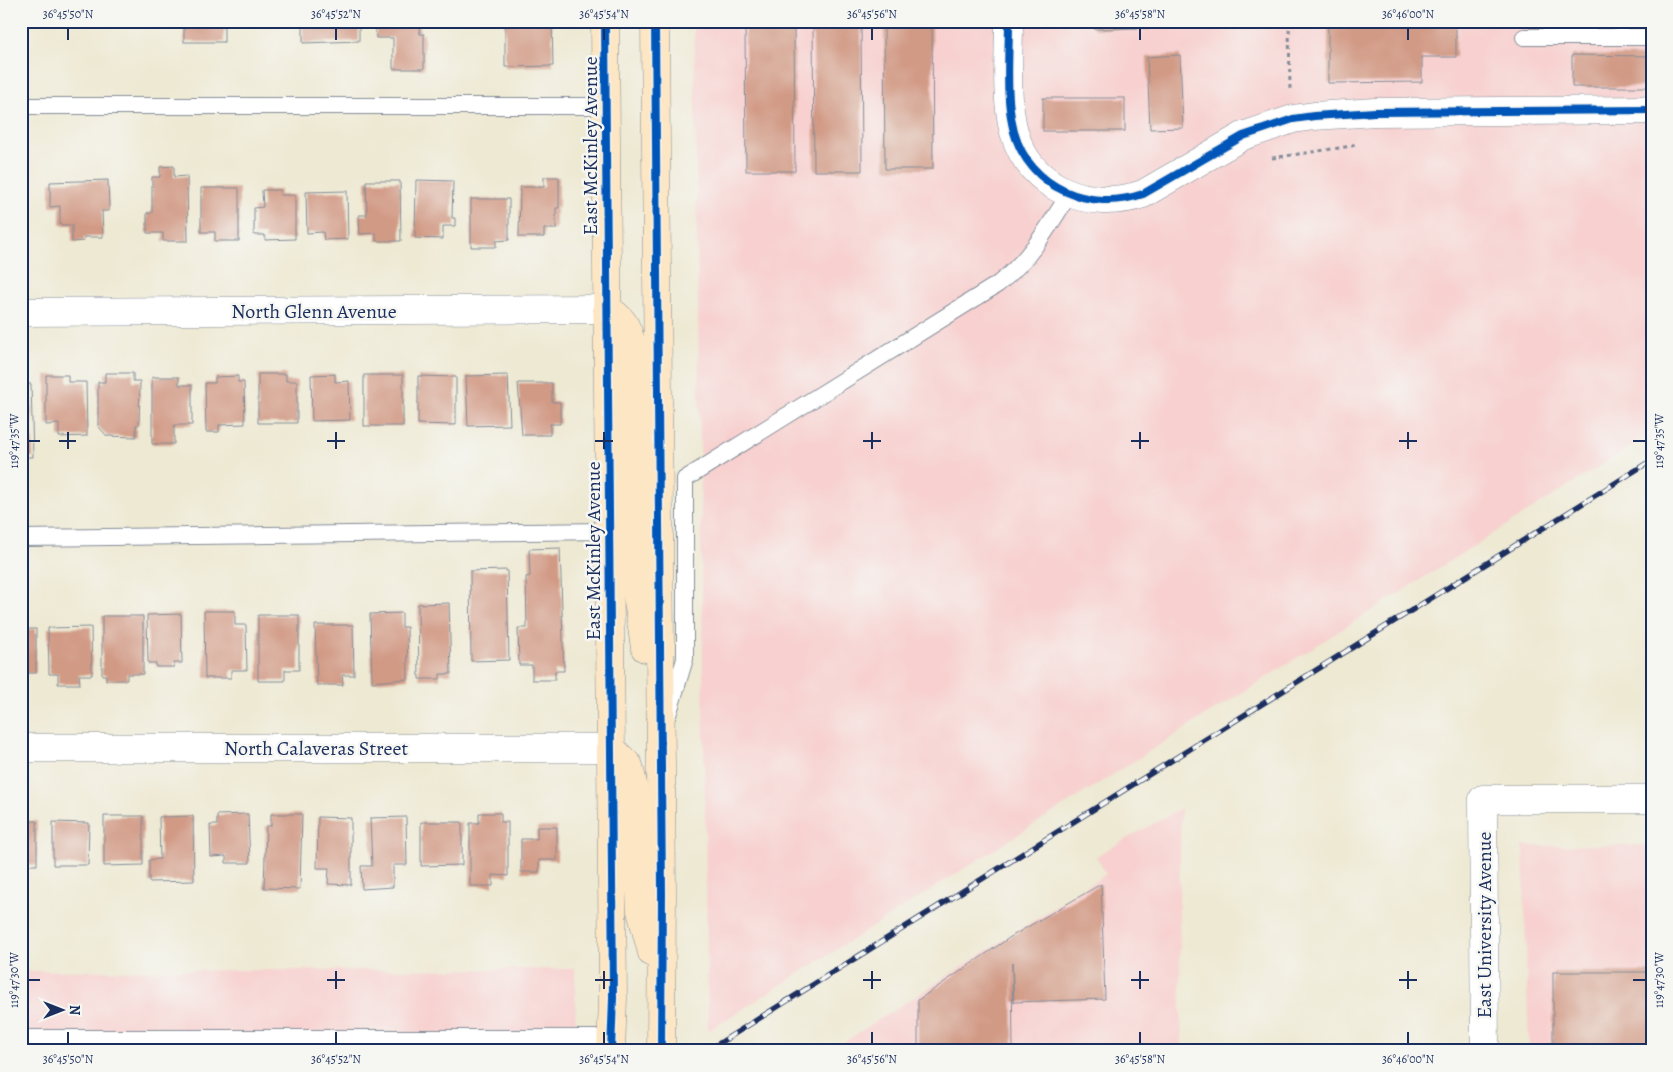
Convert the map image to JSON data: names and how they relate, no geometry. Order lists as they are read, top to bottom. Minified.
{"streets":{"main road":["East McKinley Avenue"],"street":["North Glenn Avenue","North Calaveras Street","East University Avenue"]},"crossings":[["East McKinley Avenue","North Glenn Avenue"],["East McKinley Avenue","North Calaveras Street"]],"north":"right","coordinates":["36°45'50\"N","36°45'52\"N","36°45'54\"N","36°45'56\"N","36°45'58\"N","36°46'00\"N","119°47'35\"W","119°47'30\"W"]}
